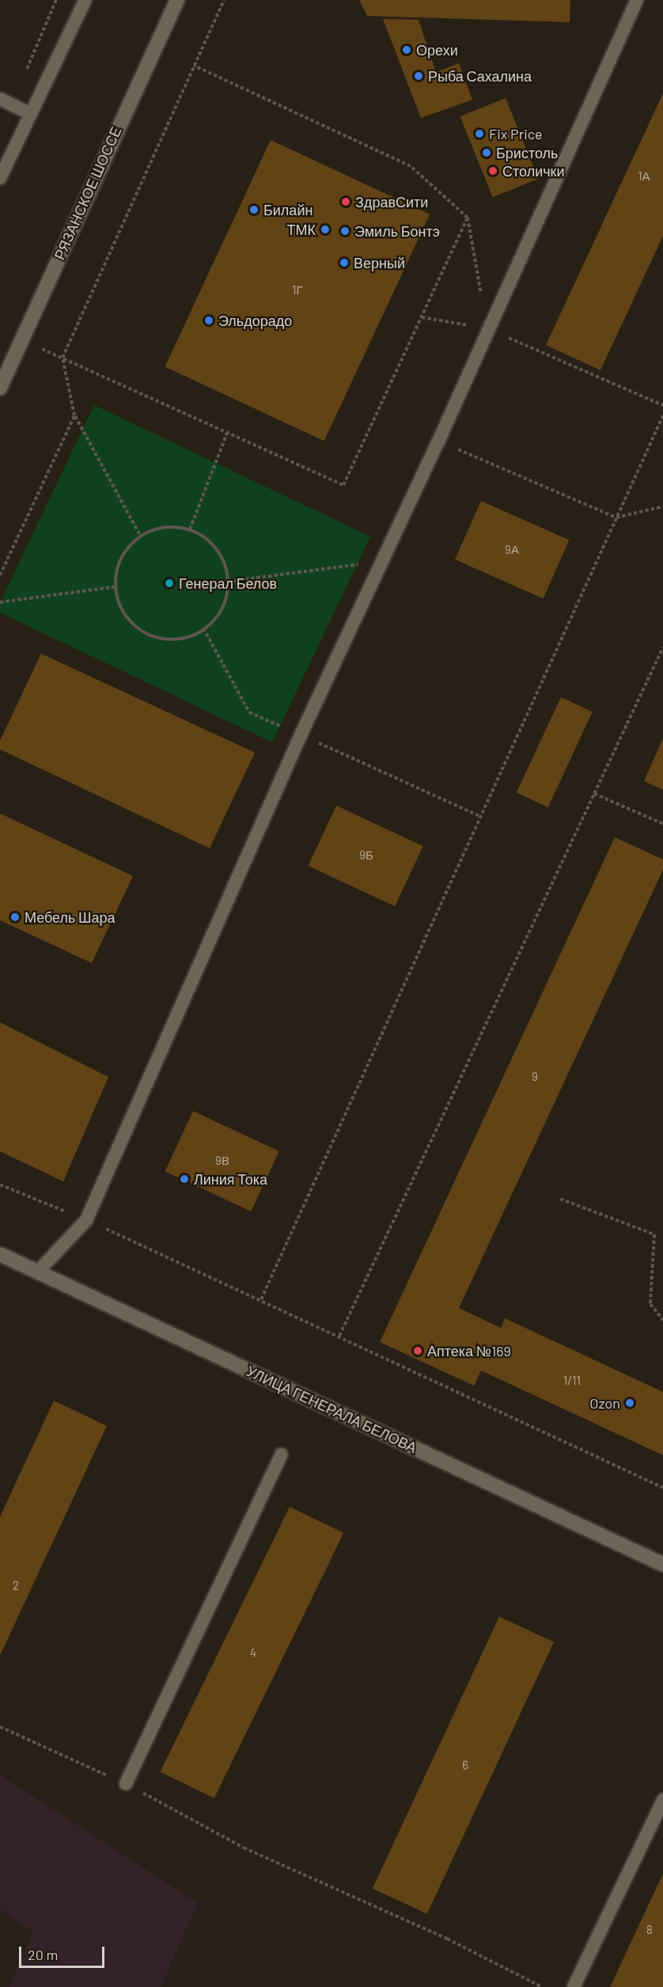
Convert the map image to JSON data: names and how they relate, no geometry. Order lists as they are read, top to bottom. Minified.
{"streets":{"street":["РЯЗАНСКОЕ ШОССЕ","УЛИЦА ГЕНЕРАЛА БЕЛОВА"]},"places":["Орехи","Рыба Сахалина","Fix Price","Бристоль","Столички","ЗдравСити","Билайн","ТМК","Эмиль Бонтэ","Верный","Эльдорадо","Генерал Белов","Мебель Шара","Линия Тока","Аптека №169","Ozon"],"house_numbers":["1А","1Г","9А","9Б","9","9В","1/11","2","4","6","8"],"scale_bar":"20 m"}
